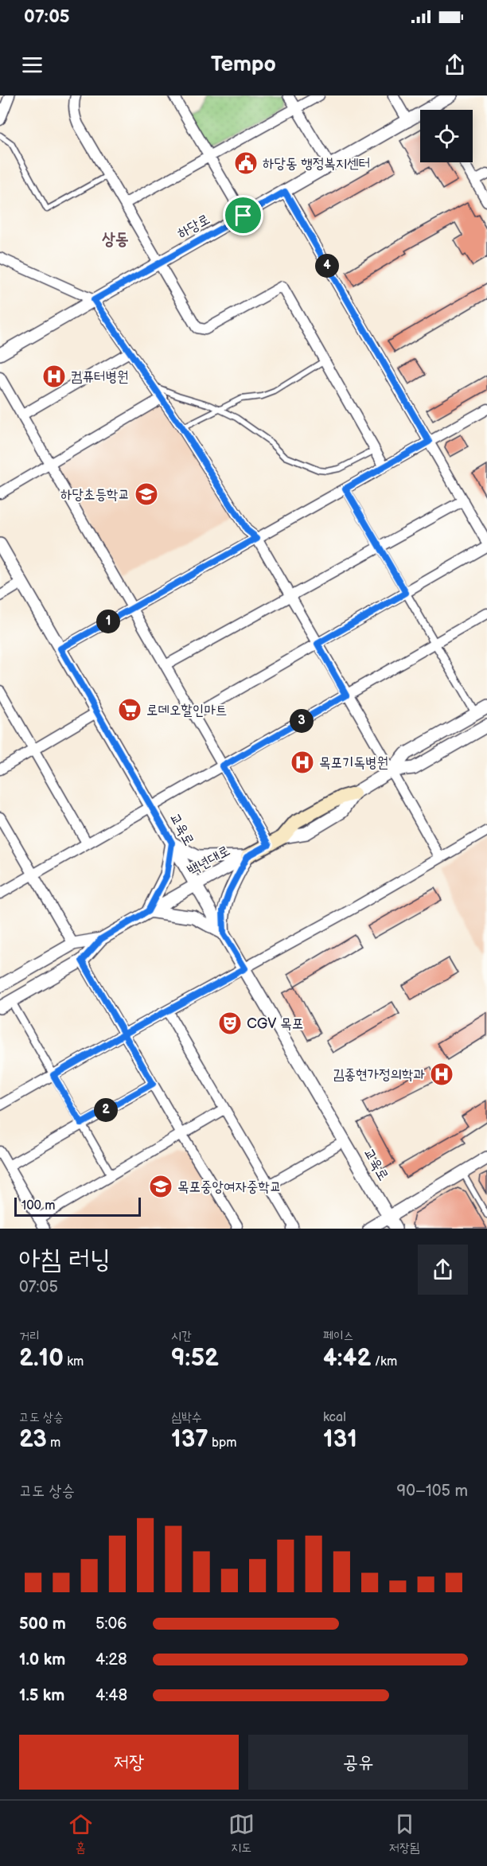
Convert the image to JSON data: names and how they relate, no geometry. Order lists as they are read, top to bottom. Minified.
{"streets":{"main road":["백년대로"],"street":["하당로","교육로"]},"crossings":[["교육로","백년대로"]],"districts":["상동"],"places":{"public building":["하당동 행정복지센터"],"hospital":["컴퓨터병원","목포기독병원","김종현가정의학과"],"school or university":["하당초등학교","목포중앙여자중학교"],"supermarket":["로데오할인마트"],"theatre":["CGV 목포"]},"scale_bar":"100 m","page":{"status":"07:05","header":"Tempo","pins":["4","1","3","2"],"scale":"100 m","heading":["아침 러닝","07:05"],"stats":[["거리","2.10 km"],["시간","9:52"],["페이스","4:42 /km"],["고도 상승","23 m"],["심박수","137 bpm"],["kcal","131"]],"chart":["고도 상승","90–105 m"],"list":[{"name":"500 m","note":"5:06"},{"name":"1.0 km","note":"4:28"},{"name":"1.5 km","note":"4:48"}],"buttons":["저장","공유"],"tabs":["홈","지도","저장됨"]}}
